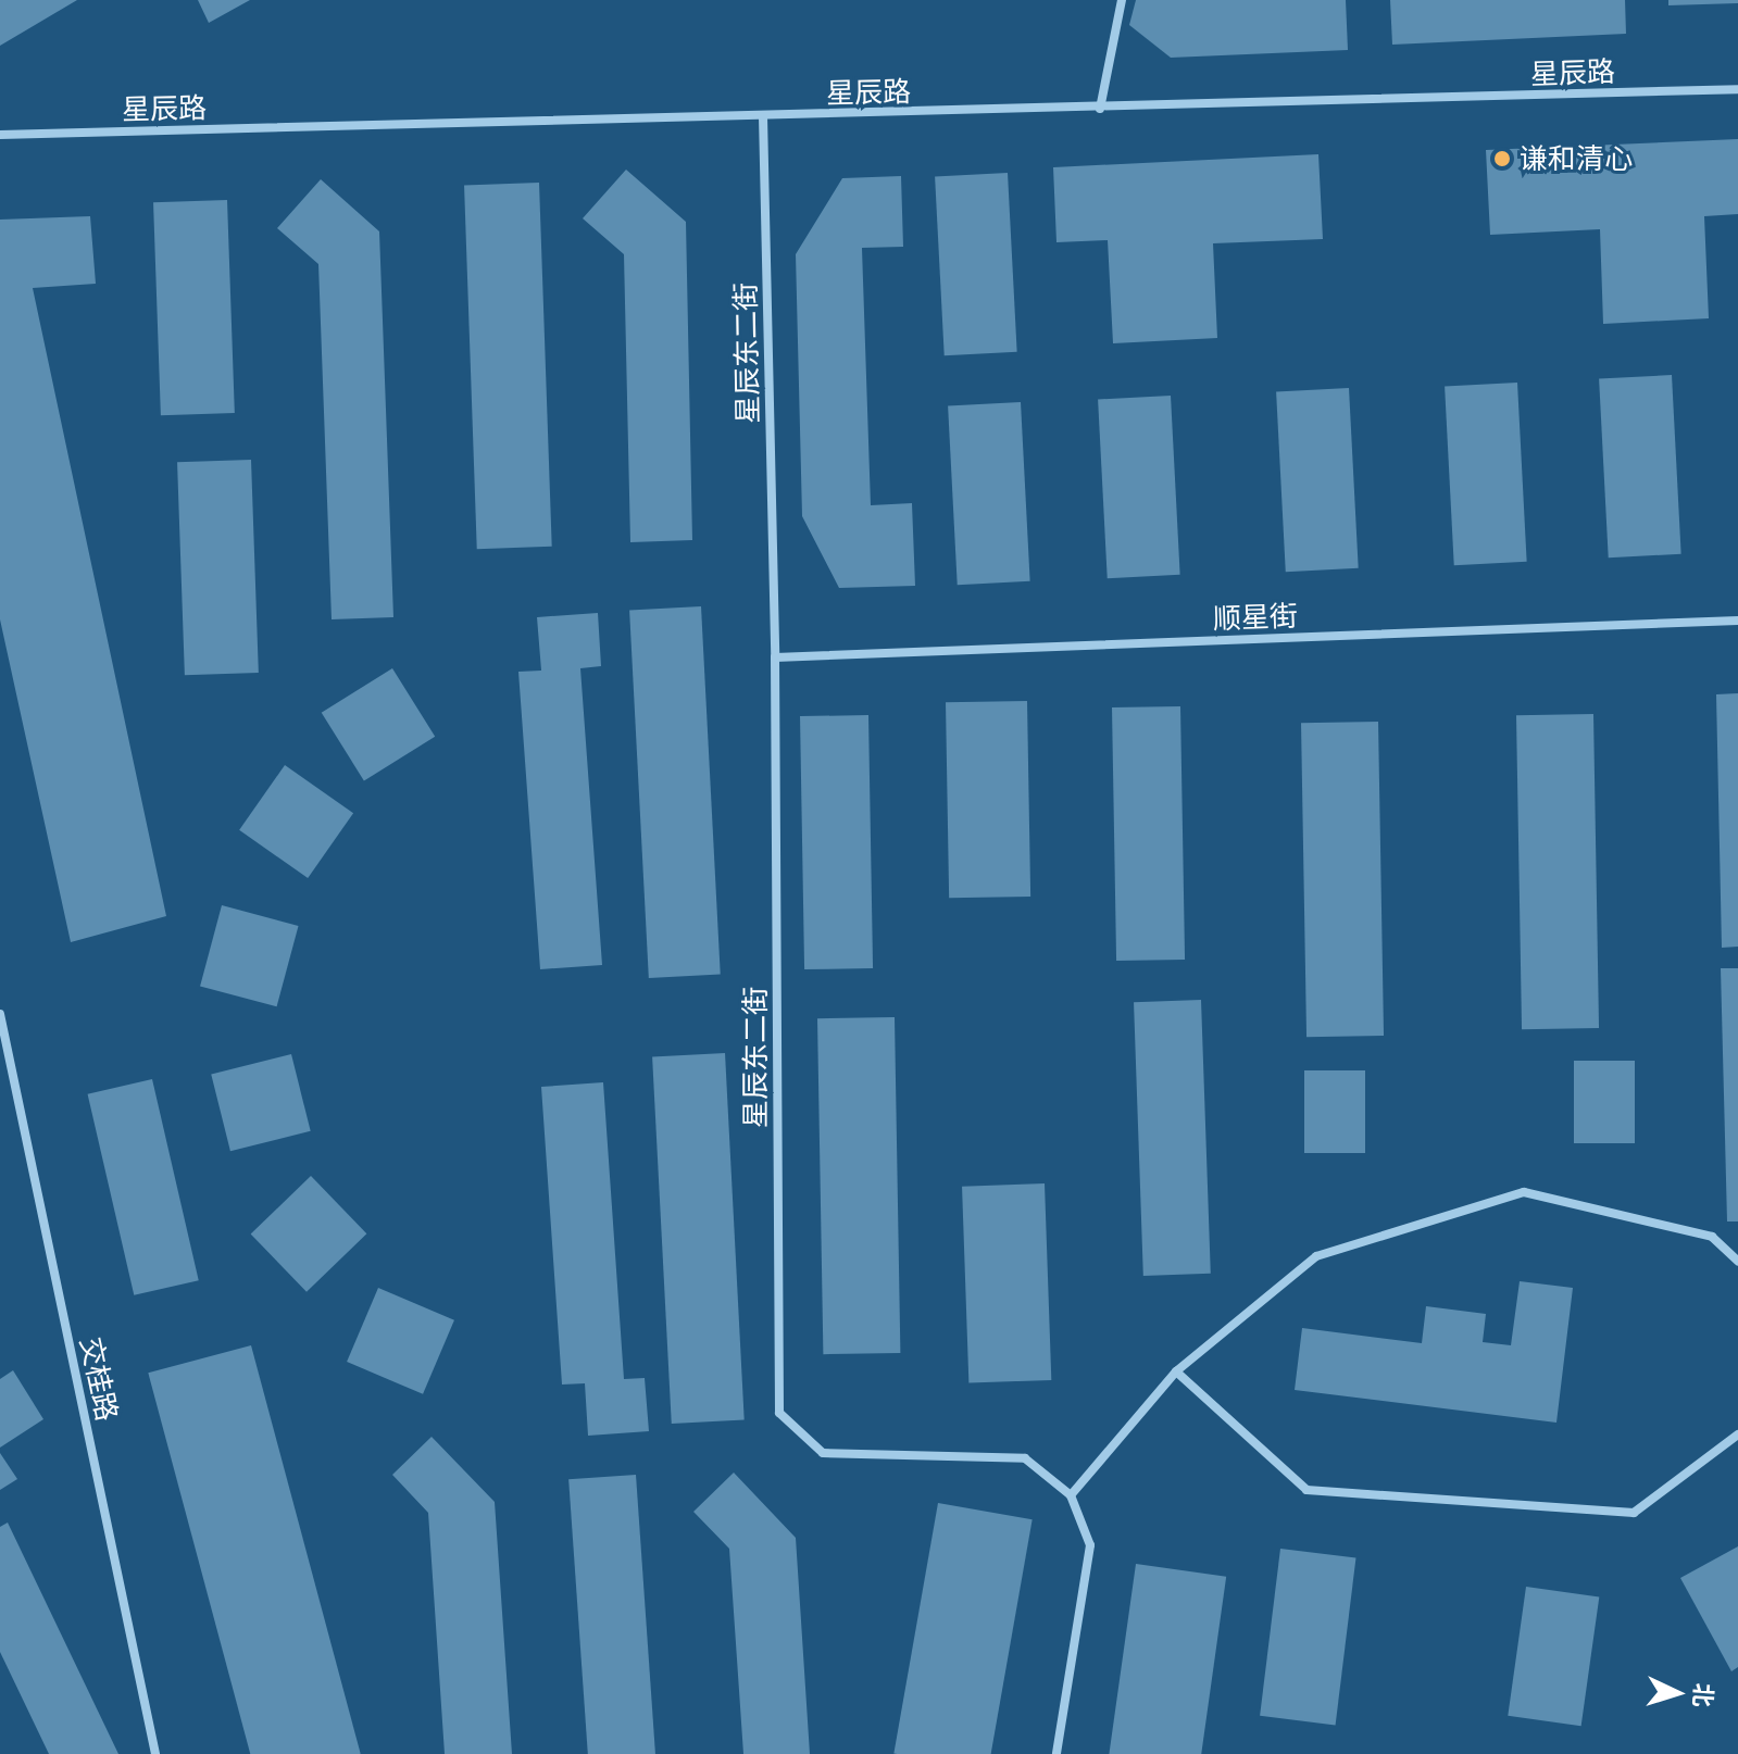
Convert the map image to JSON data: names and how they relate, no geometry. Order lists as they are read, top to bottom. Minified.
{"streets":{"street":["星辰路","星辰东二街","顺星街","交桂路"]},"crossings":[["星辰路","星辰东二街"],["星辰东二街","顺星街"]],"places":["谦和清心"],"north":"right"}
